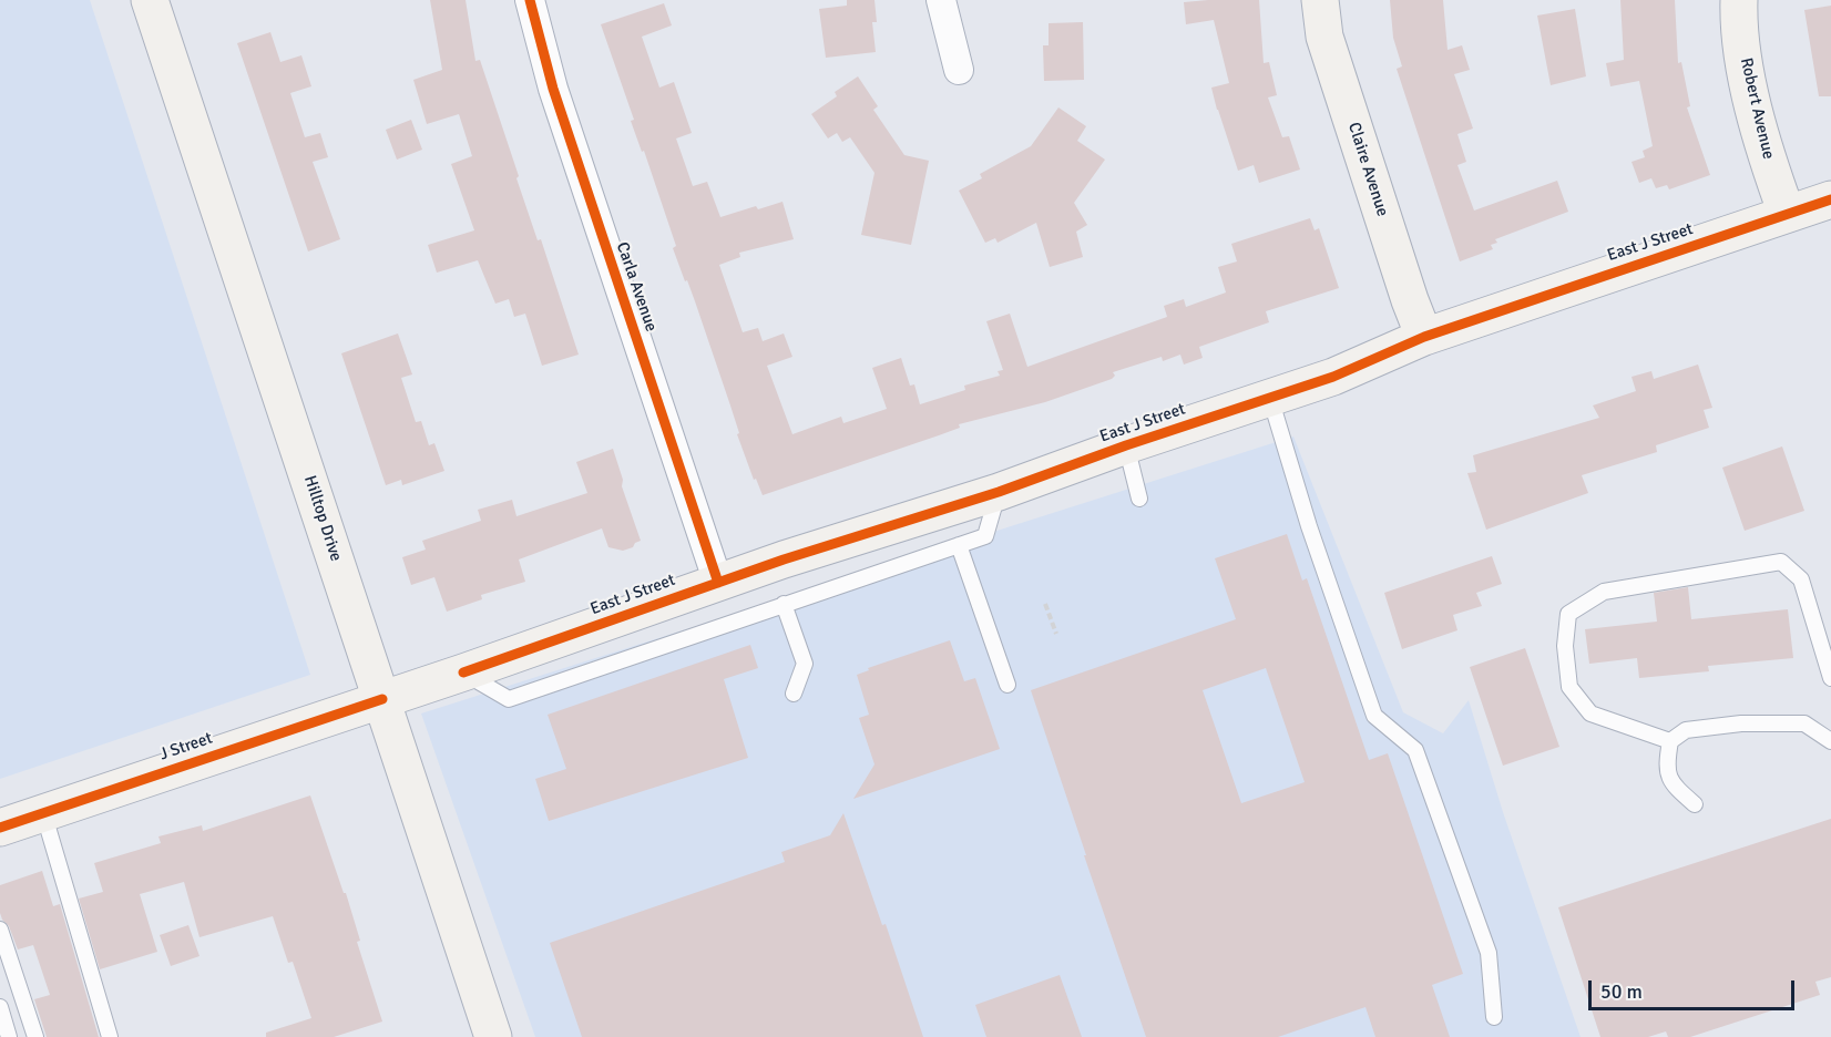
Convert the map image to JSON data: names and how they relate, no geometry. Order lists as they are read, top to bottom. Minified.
{"streets":{"street":["Robert Avenue","Claire Avenue","East J Street","Carla Avenue","Hilltop Drive","J Street"]},"crossings":[["Robert Avenue","East J Street"],["Claire Avenue","East J Street"],["East J Street","Carla Avenue"],["East J Street","Hilltop Drive"],["East J Street","J Street"],["Hilltop Drive","J Street"]],"scale_bar":"50 m"}
